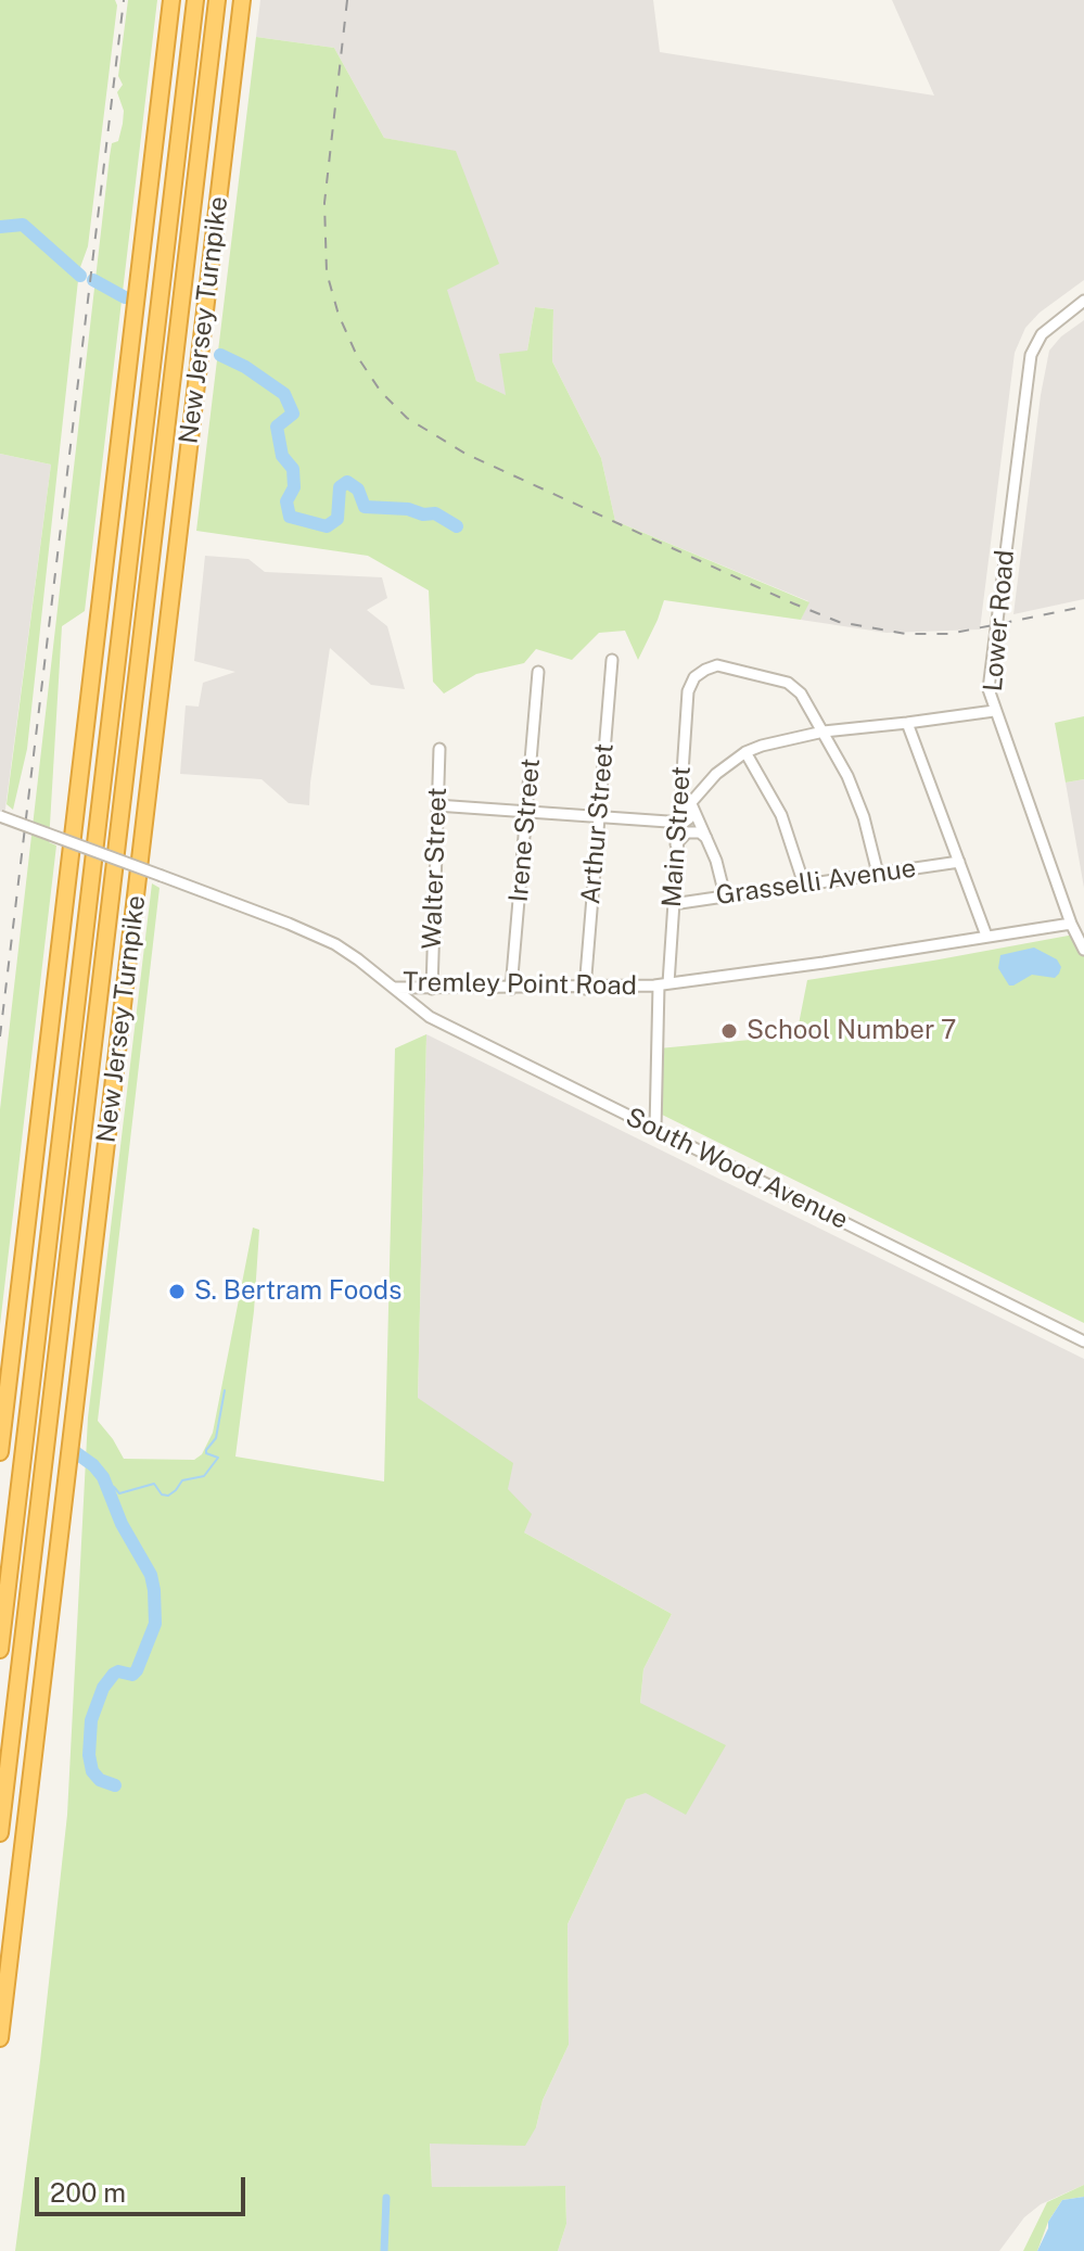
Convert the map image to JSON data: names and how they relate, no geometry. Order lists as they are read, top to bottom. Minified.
{"streets":{"highway":["New Jersey Turnpike"],"street":["Lower Road","Arthur Street","Irene Street","Main Street","Walter Street","Grasselli Avenue","Tremley Point Road","South Wood Avenue"]},"crossings":[["Lower Road","Tremley Point Road"],["Arthur Street","Tremley Point Road"],["Irene Street","Tremley Point Road"],["Main Street","Grasselli Avenue"],["Main Street","Tremley Point Road"],["Main Street","South Wood Avenue"],["Walter Street","Tremley Point Road"],["Tremley Point Road","South Wood Avenue"]],"places":["School Number 7","S. Bertram Foods"],"scale_bar":"200 m"}
